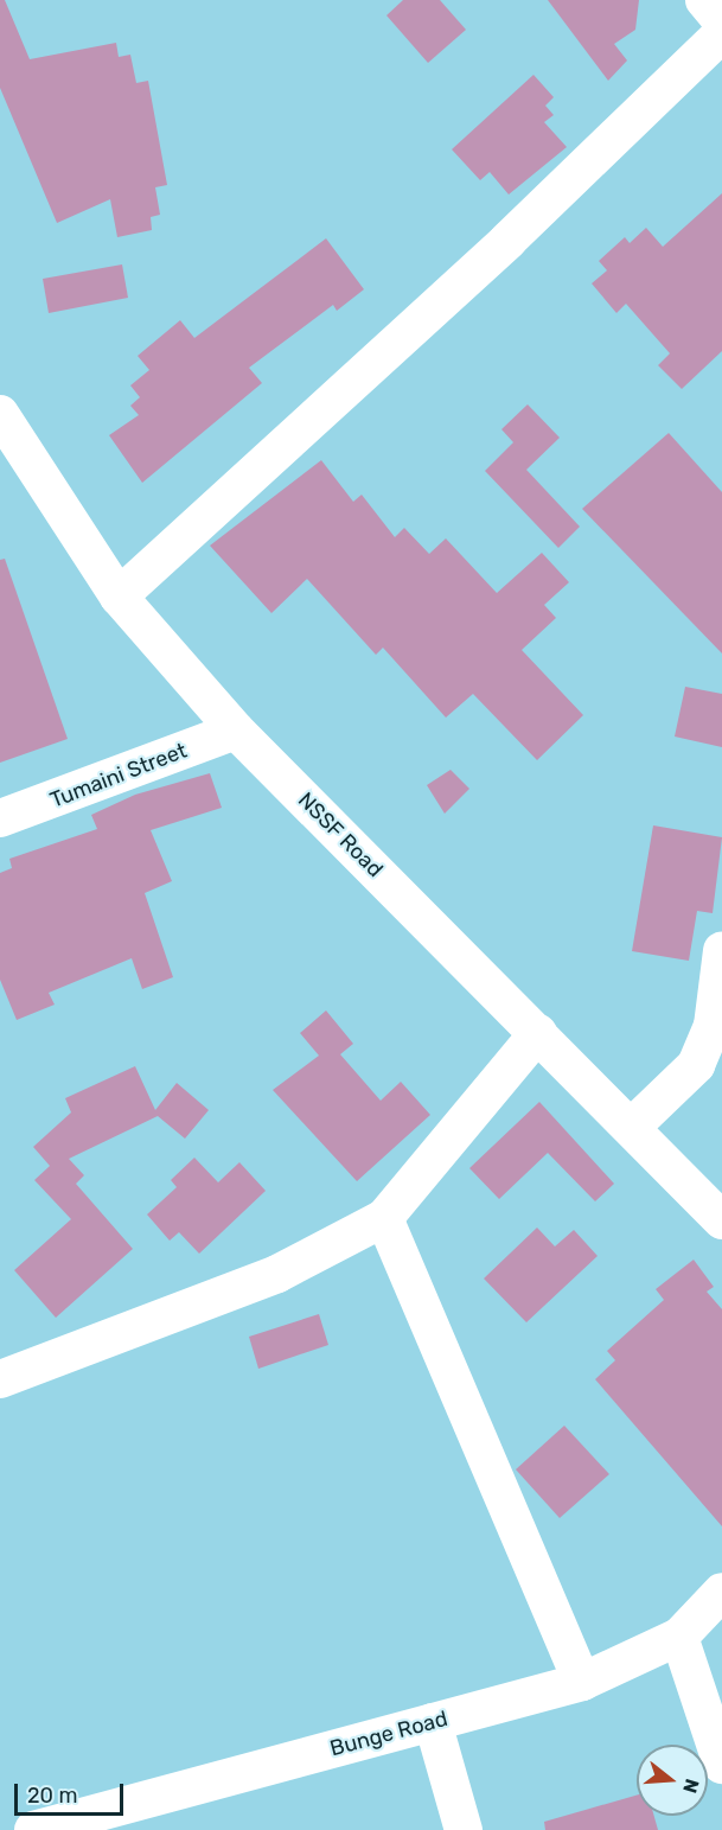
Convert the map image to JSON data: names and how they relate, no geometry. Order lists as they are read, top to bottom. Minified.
{"streets":{"street":["Tumaini Street","NSSF Road","Bunge Road"]},"crossings":[["Tumaini Street","NSSF Road"]],"scale_bar":"20 m","north":"right"}
